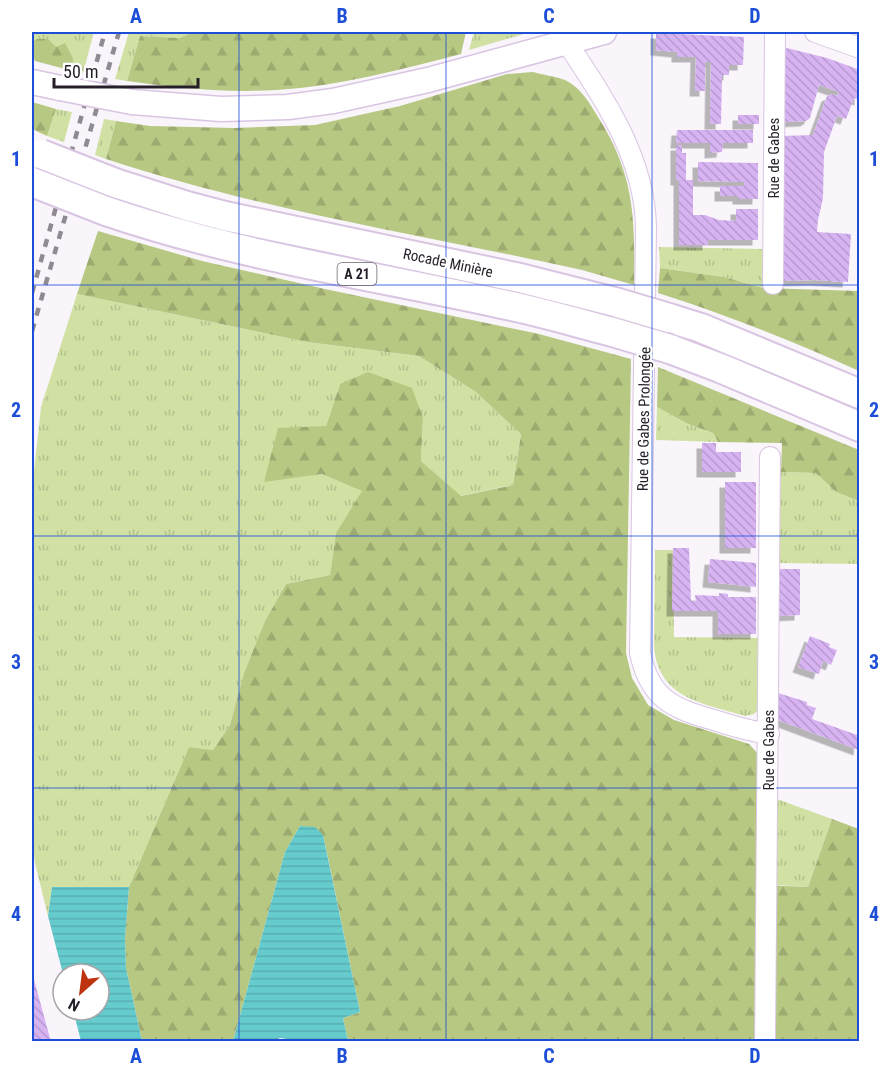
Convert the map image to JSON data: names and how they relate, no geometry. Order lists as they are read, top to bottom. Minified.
{"streets":{"highway":["Rocade Minière","A 21"],"street":["Rue de Gabes","Rue de Gabes Prolongée"]},"crossings":[["Rue de Gabes","Rue de Gabes Prolongée"]],"scale_bar":"50 m","north":"bottom left","grid":{"columns":["A","B","C","D"],"rows":["1","2","3","4"]}}
